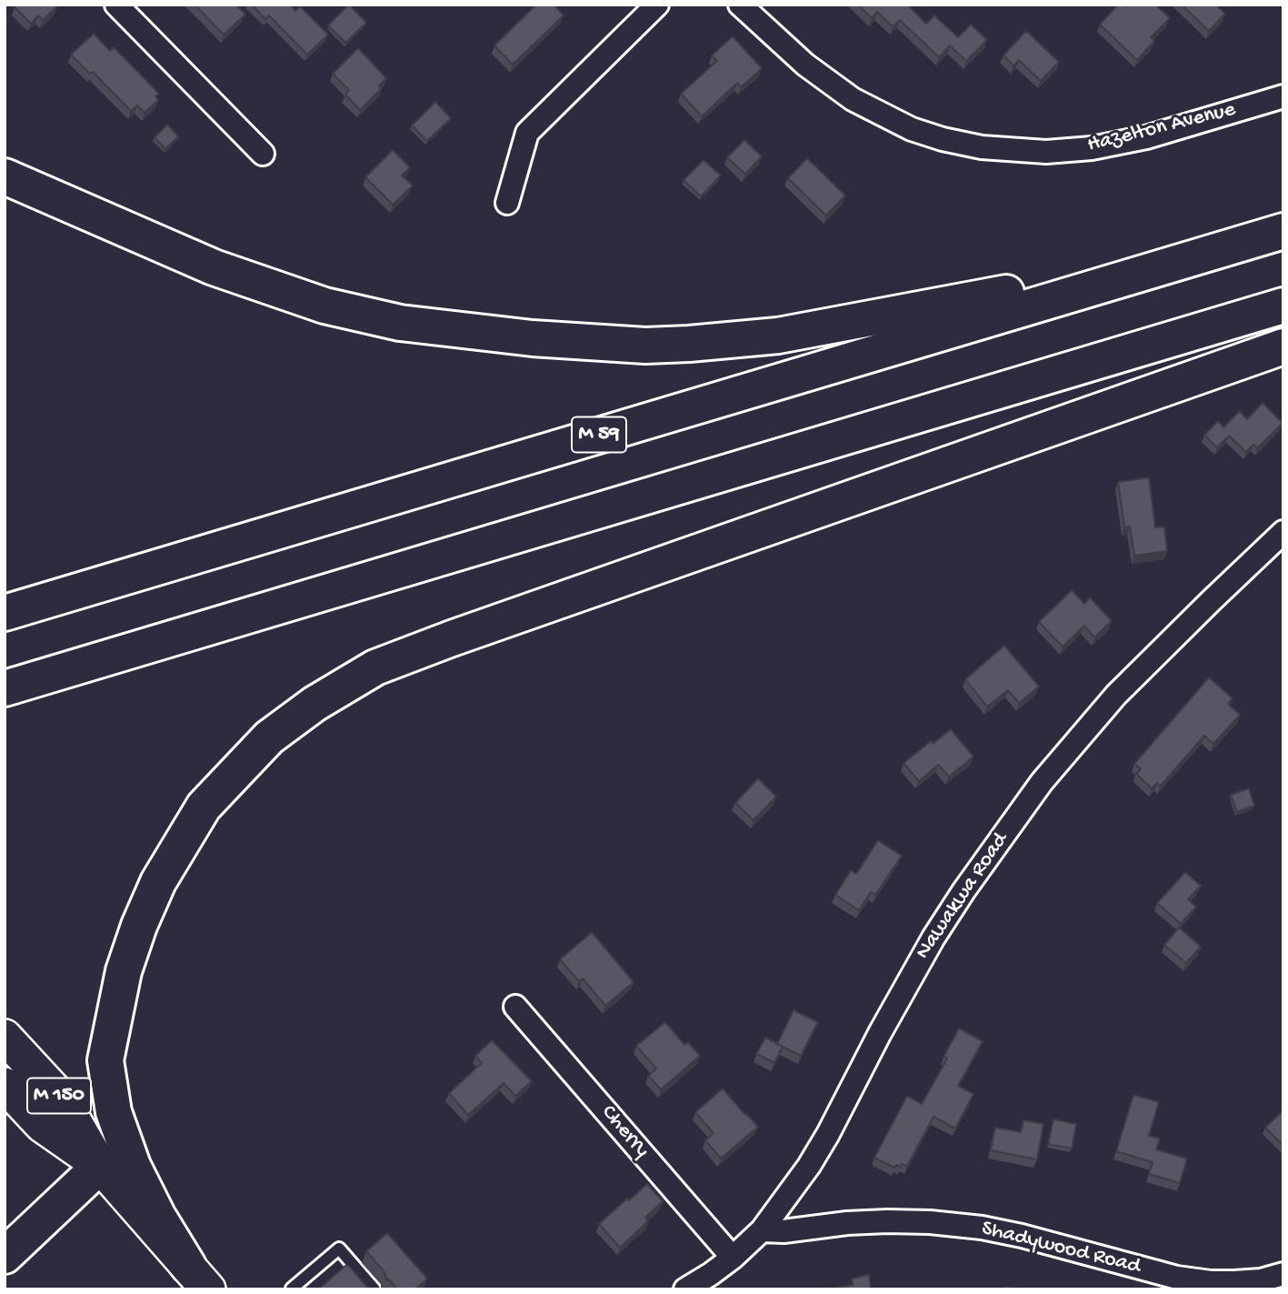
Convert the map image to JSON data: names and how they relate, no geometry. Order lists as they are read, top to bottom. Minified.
{"streets":{"highway":["M 59"],"main road":["M 150"],"street":["Hazelton Avenue","Nawakwa Road","Cherry","Shadywood Road"]},"crossings":[["Nawakwa Road","Cherry"],["Nawakwa Road","Shadywood Road"]]}
